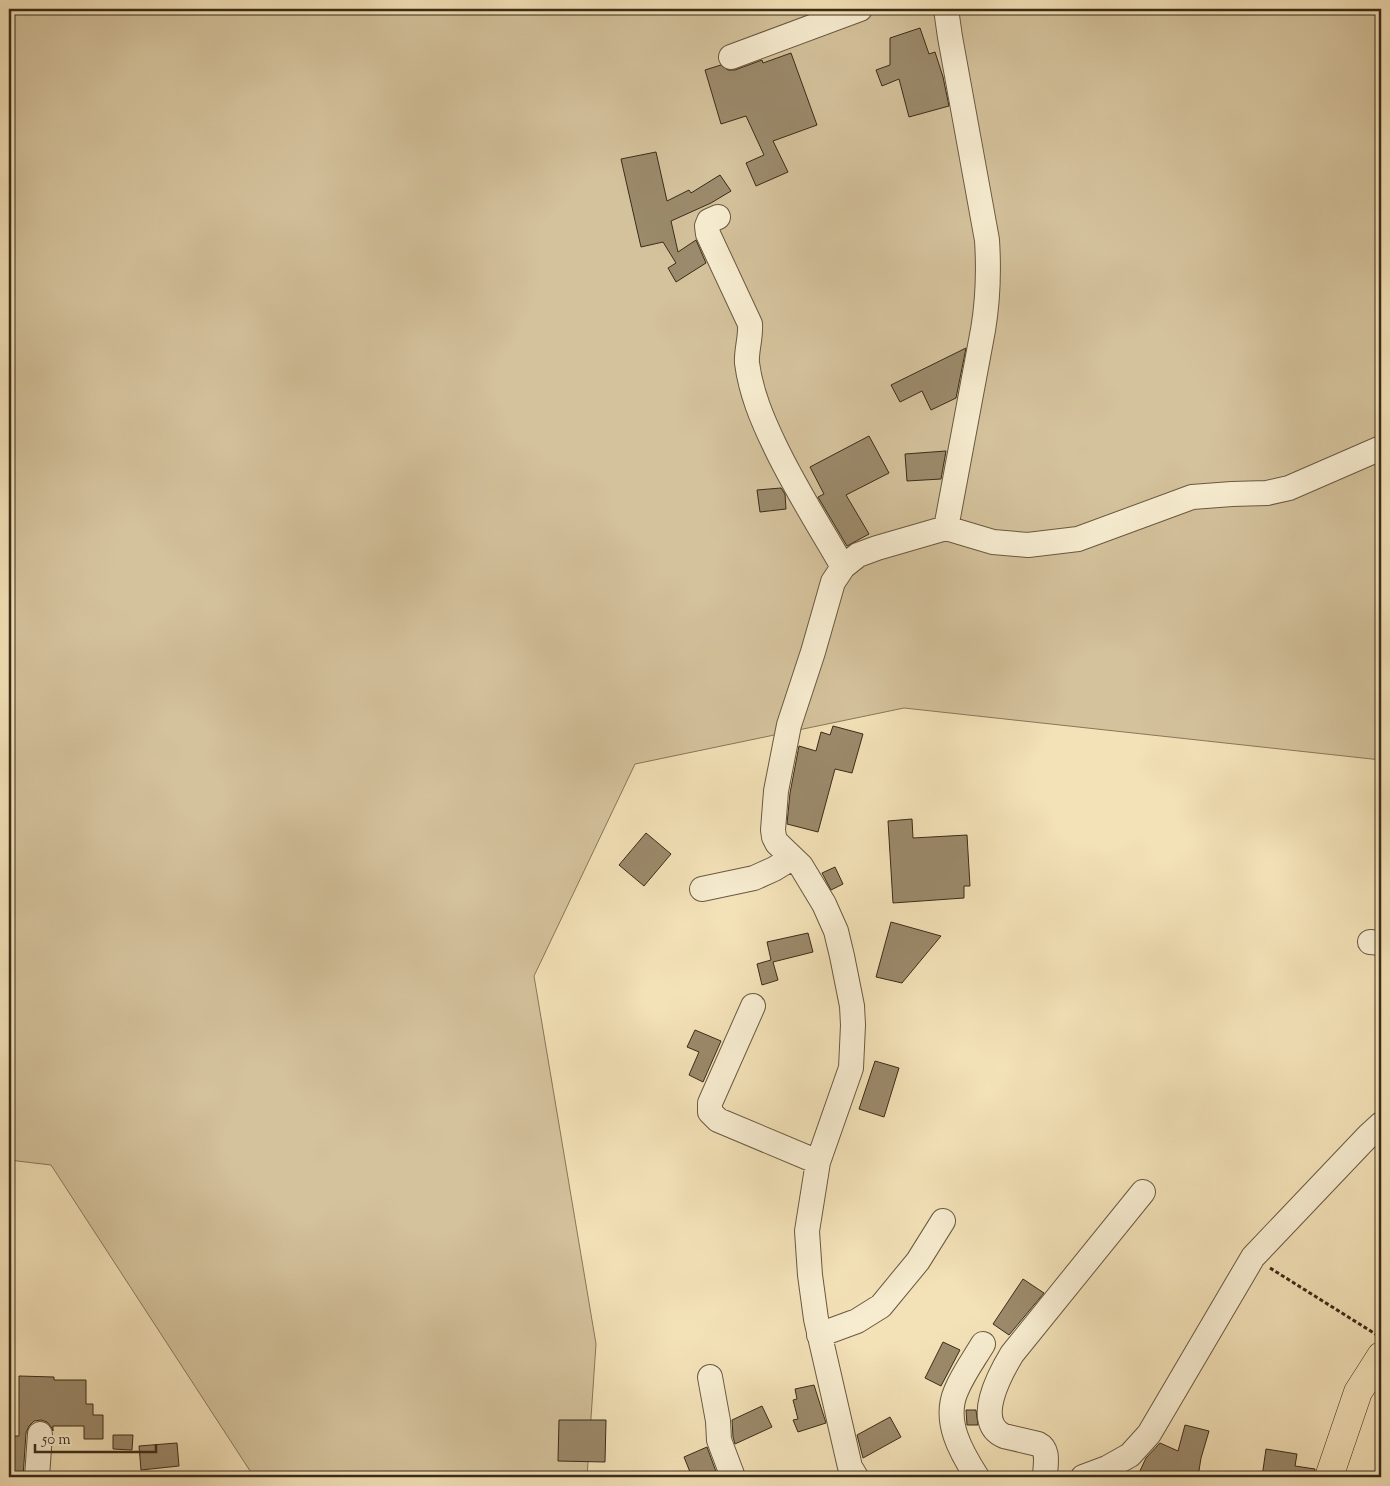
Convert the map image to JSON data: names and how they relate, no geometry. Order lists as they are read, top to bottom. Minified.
{"scale_bar":"50 m"}
